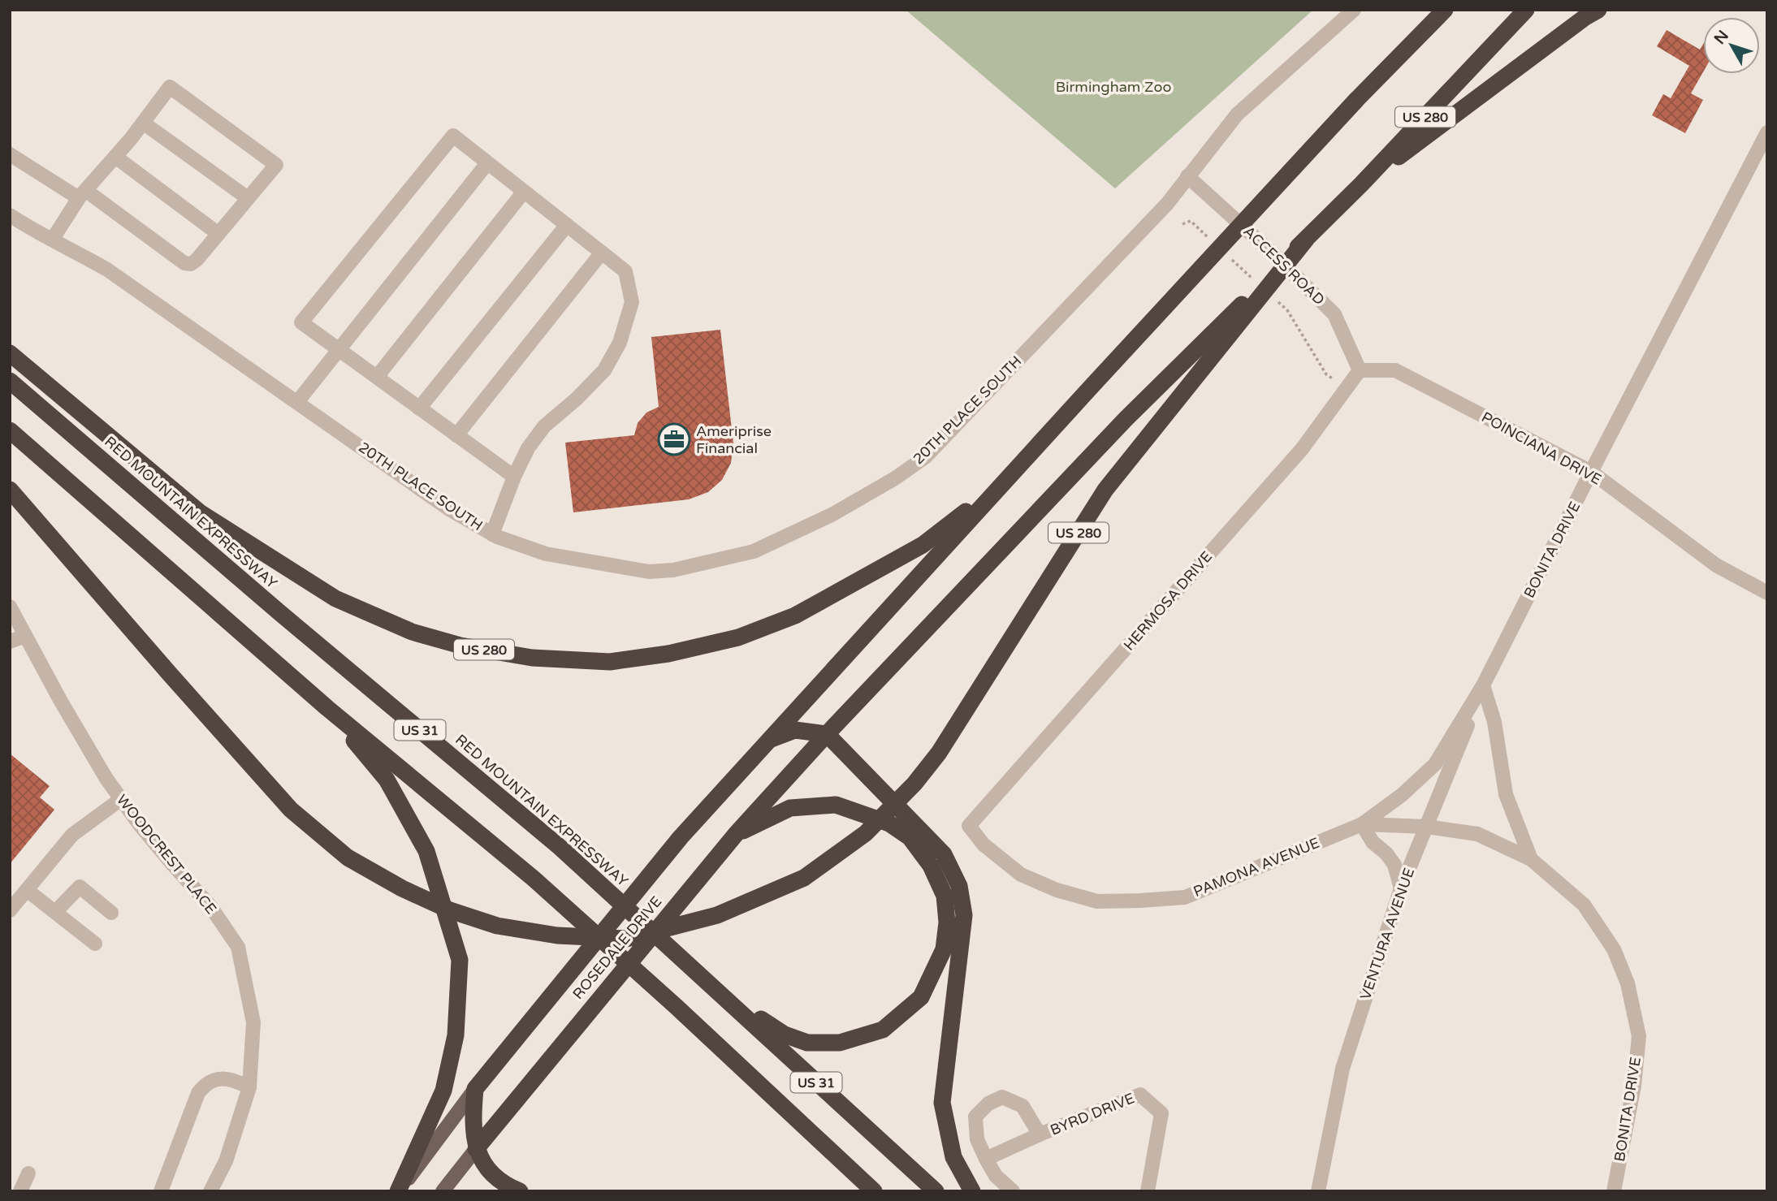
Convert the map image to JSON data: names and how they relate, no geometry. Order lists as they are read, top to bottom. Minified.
{"streets":{"highway":["US 280","RED MOUNTAIN EXPRESSWAY","US 31","ROSEDALE DRIVE"],"street":["ACCESS ROAD","20TH PLACE SOUTH","POINCIANA DRIVE","BONITA DRIVE","HERMOSA DRIVE","WOODCREST PLACE","PAMONA AVENUE","VENTURA AVENUE","BYRD DRIVE"]},"crossings":[["US 280","ROSEDALE DRIVE"],["ACCESS ROAD","20TH PLACE SOUTH"],["ACCESS ROAD","POINCIANA DRIVE"],["ACCESS ROAD","HERMOSA DRIVE"],["POINCIANA DRIVE","BONITA DRIVE"],["POINCIANA DRIVE","HERMOSA DRIVE"],["BONITA DRIVE","PAMONA AVENUE"],["BONITA DRIVE","VENTURA AVENUE"],["HERMOSA DRIVE","PAMONA AVENUE"],["PAMONA AVENUE","VENTURA AVENUE"]],"parks":["Birmingham Zoo"],"places":{"office":["Ameriprise Financial"]},"north":"top left"}
